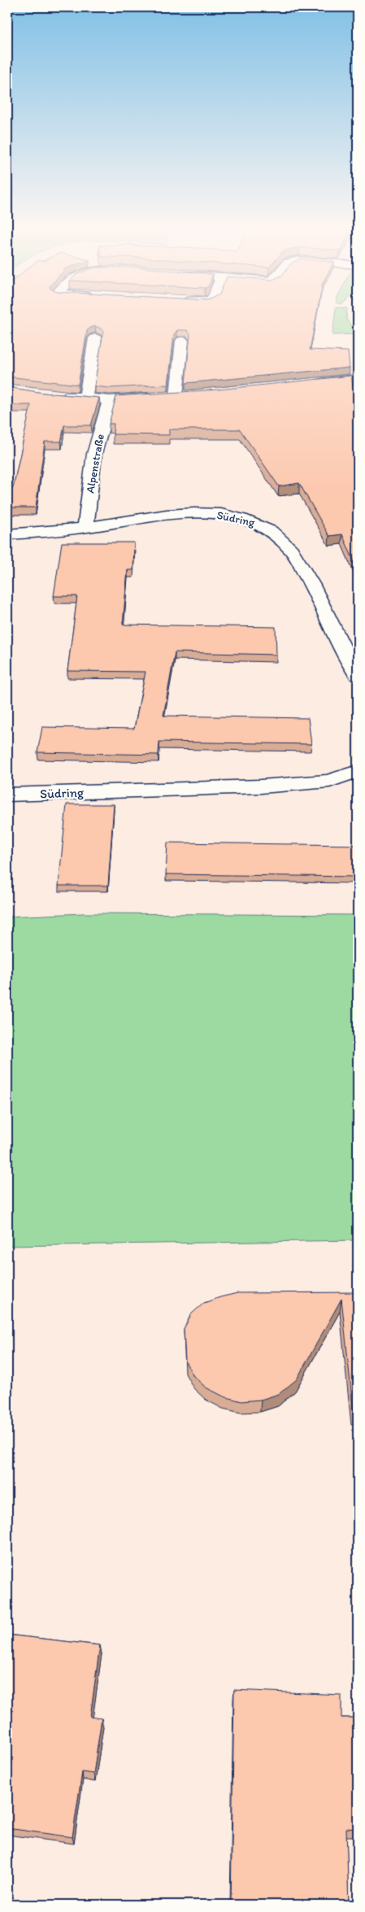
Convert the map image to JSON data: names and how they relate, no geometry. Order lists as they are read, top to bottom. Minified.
{"streets":{"street":["Alpenstraße","Südring"]},"crossings":[["Alpenstraße","Südring"]]}
